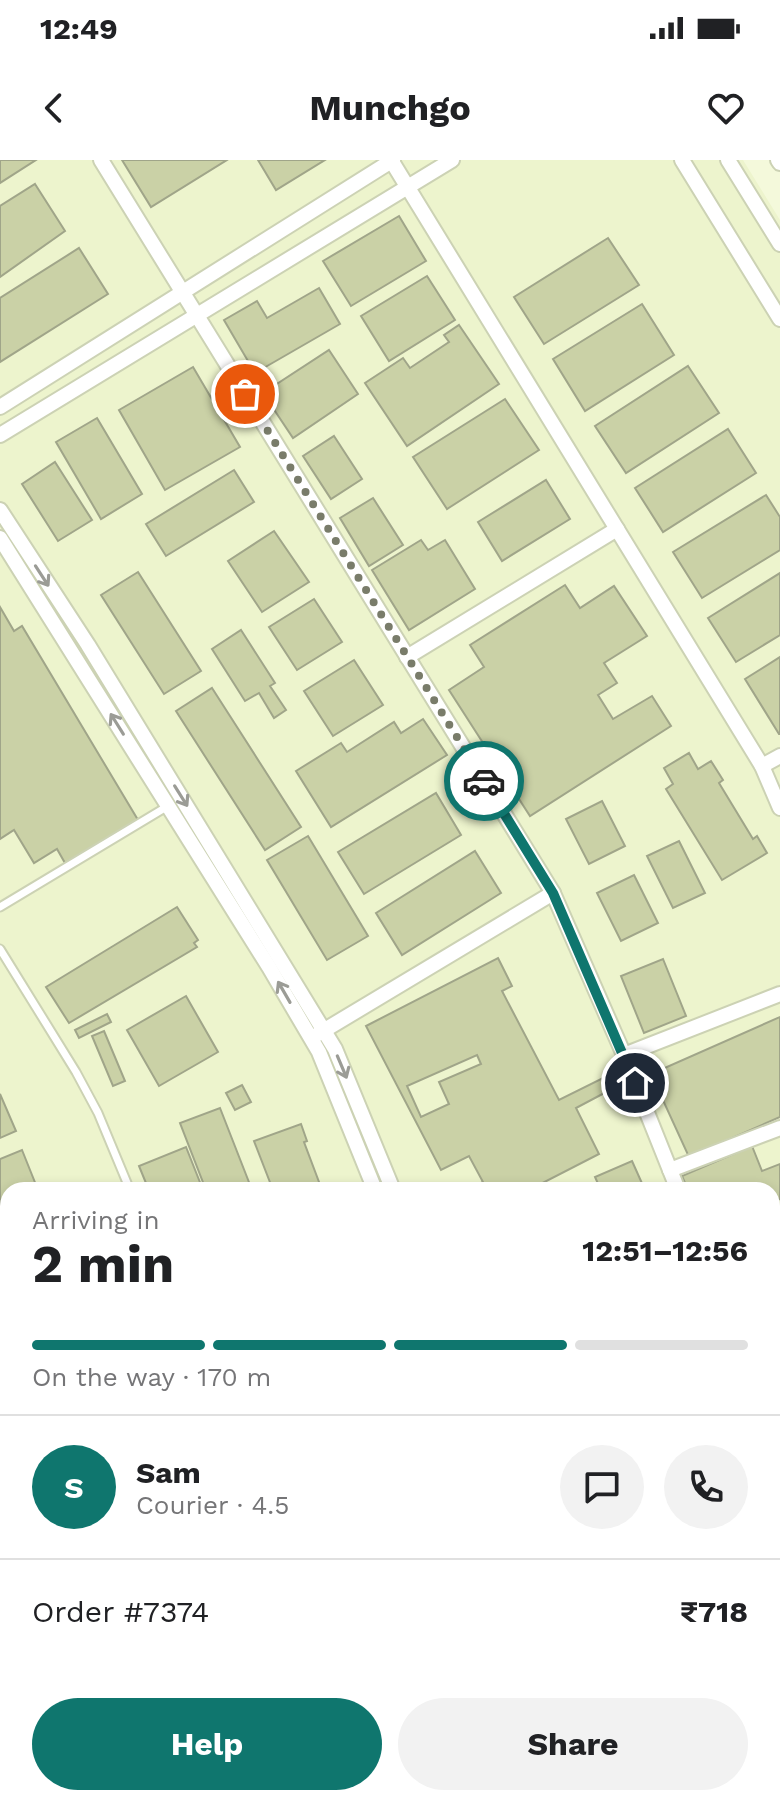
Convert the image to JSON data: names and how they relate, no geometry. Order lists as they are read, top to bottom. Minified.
{"page":{"status":"12:49","header":"Munchgo","heading":["2 min","Arriving in","12:51–12:56"],"panel":["Sam","Courier · 4.5","Order #7374","₹718"],"bar":"On the way · 170 m","round":"S","buttons":["Help","Share"]}}
